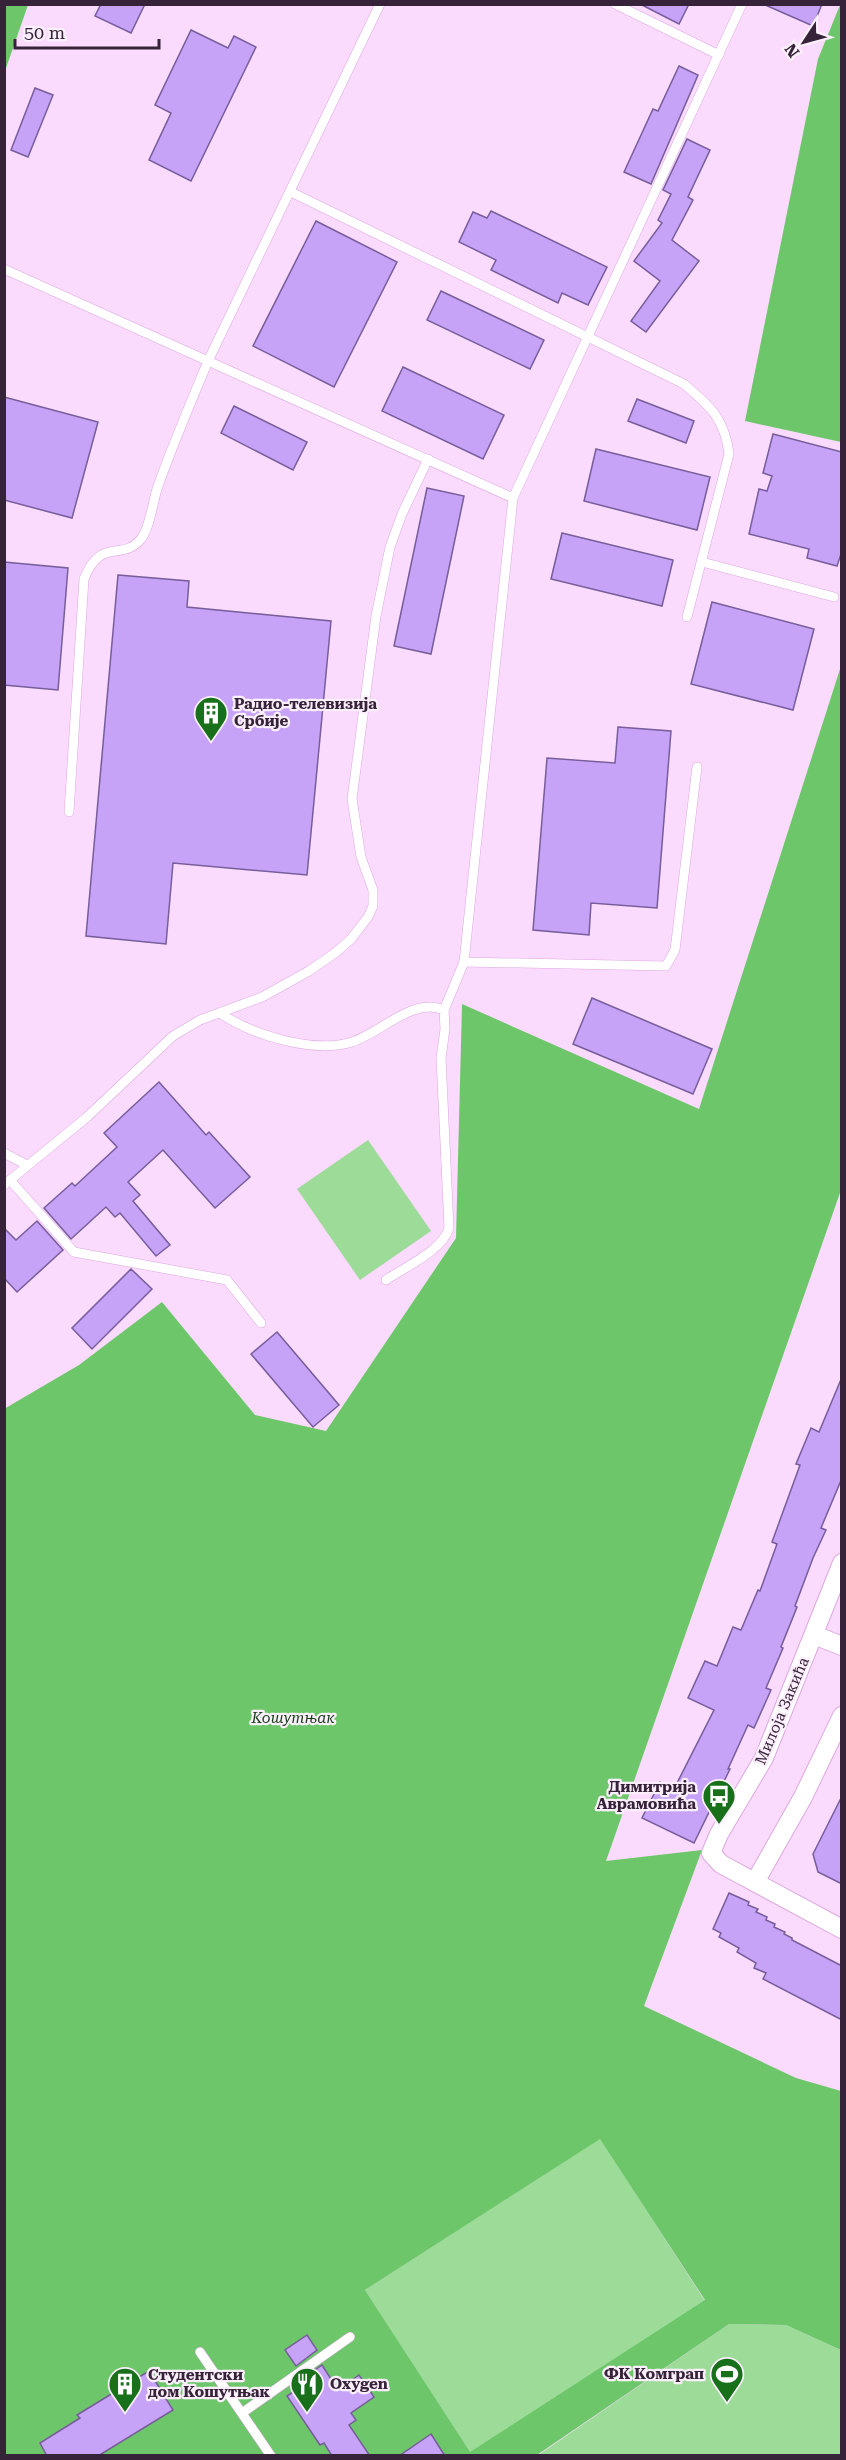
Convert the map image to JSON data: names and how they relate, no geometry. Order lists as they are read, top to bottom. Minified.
{"streets":{"street":["Милоја Закића"]},"parks":["Кошутњак"],"places":{"building":["Радио-телевизија Србије","Студентски дом Кошутњак"],"bus stop":["Димитрија Аврамовића"],"sports":["ФК Комграп"],"restaurant":["Oxygen"]},"scale_bar":"50 m","north":"bottom left"}
